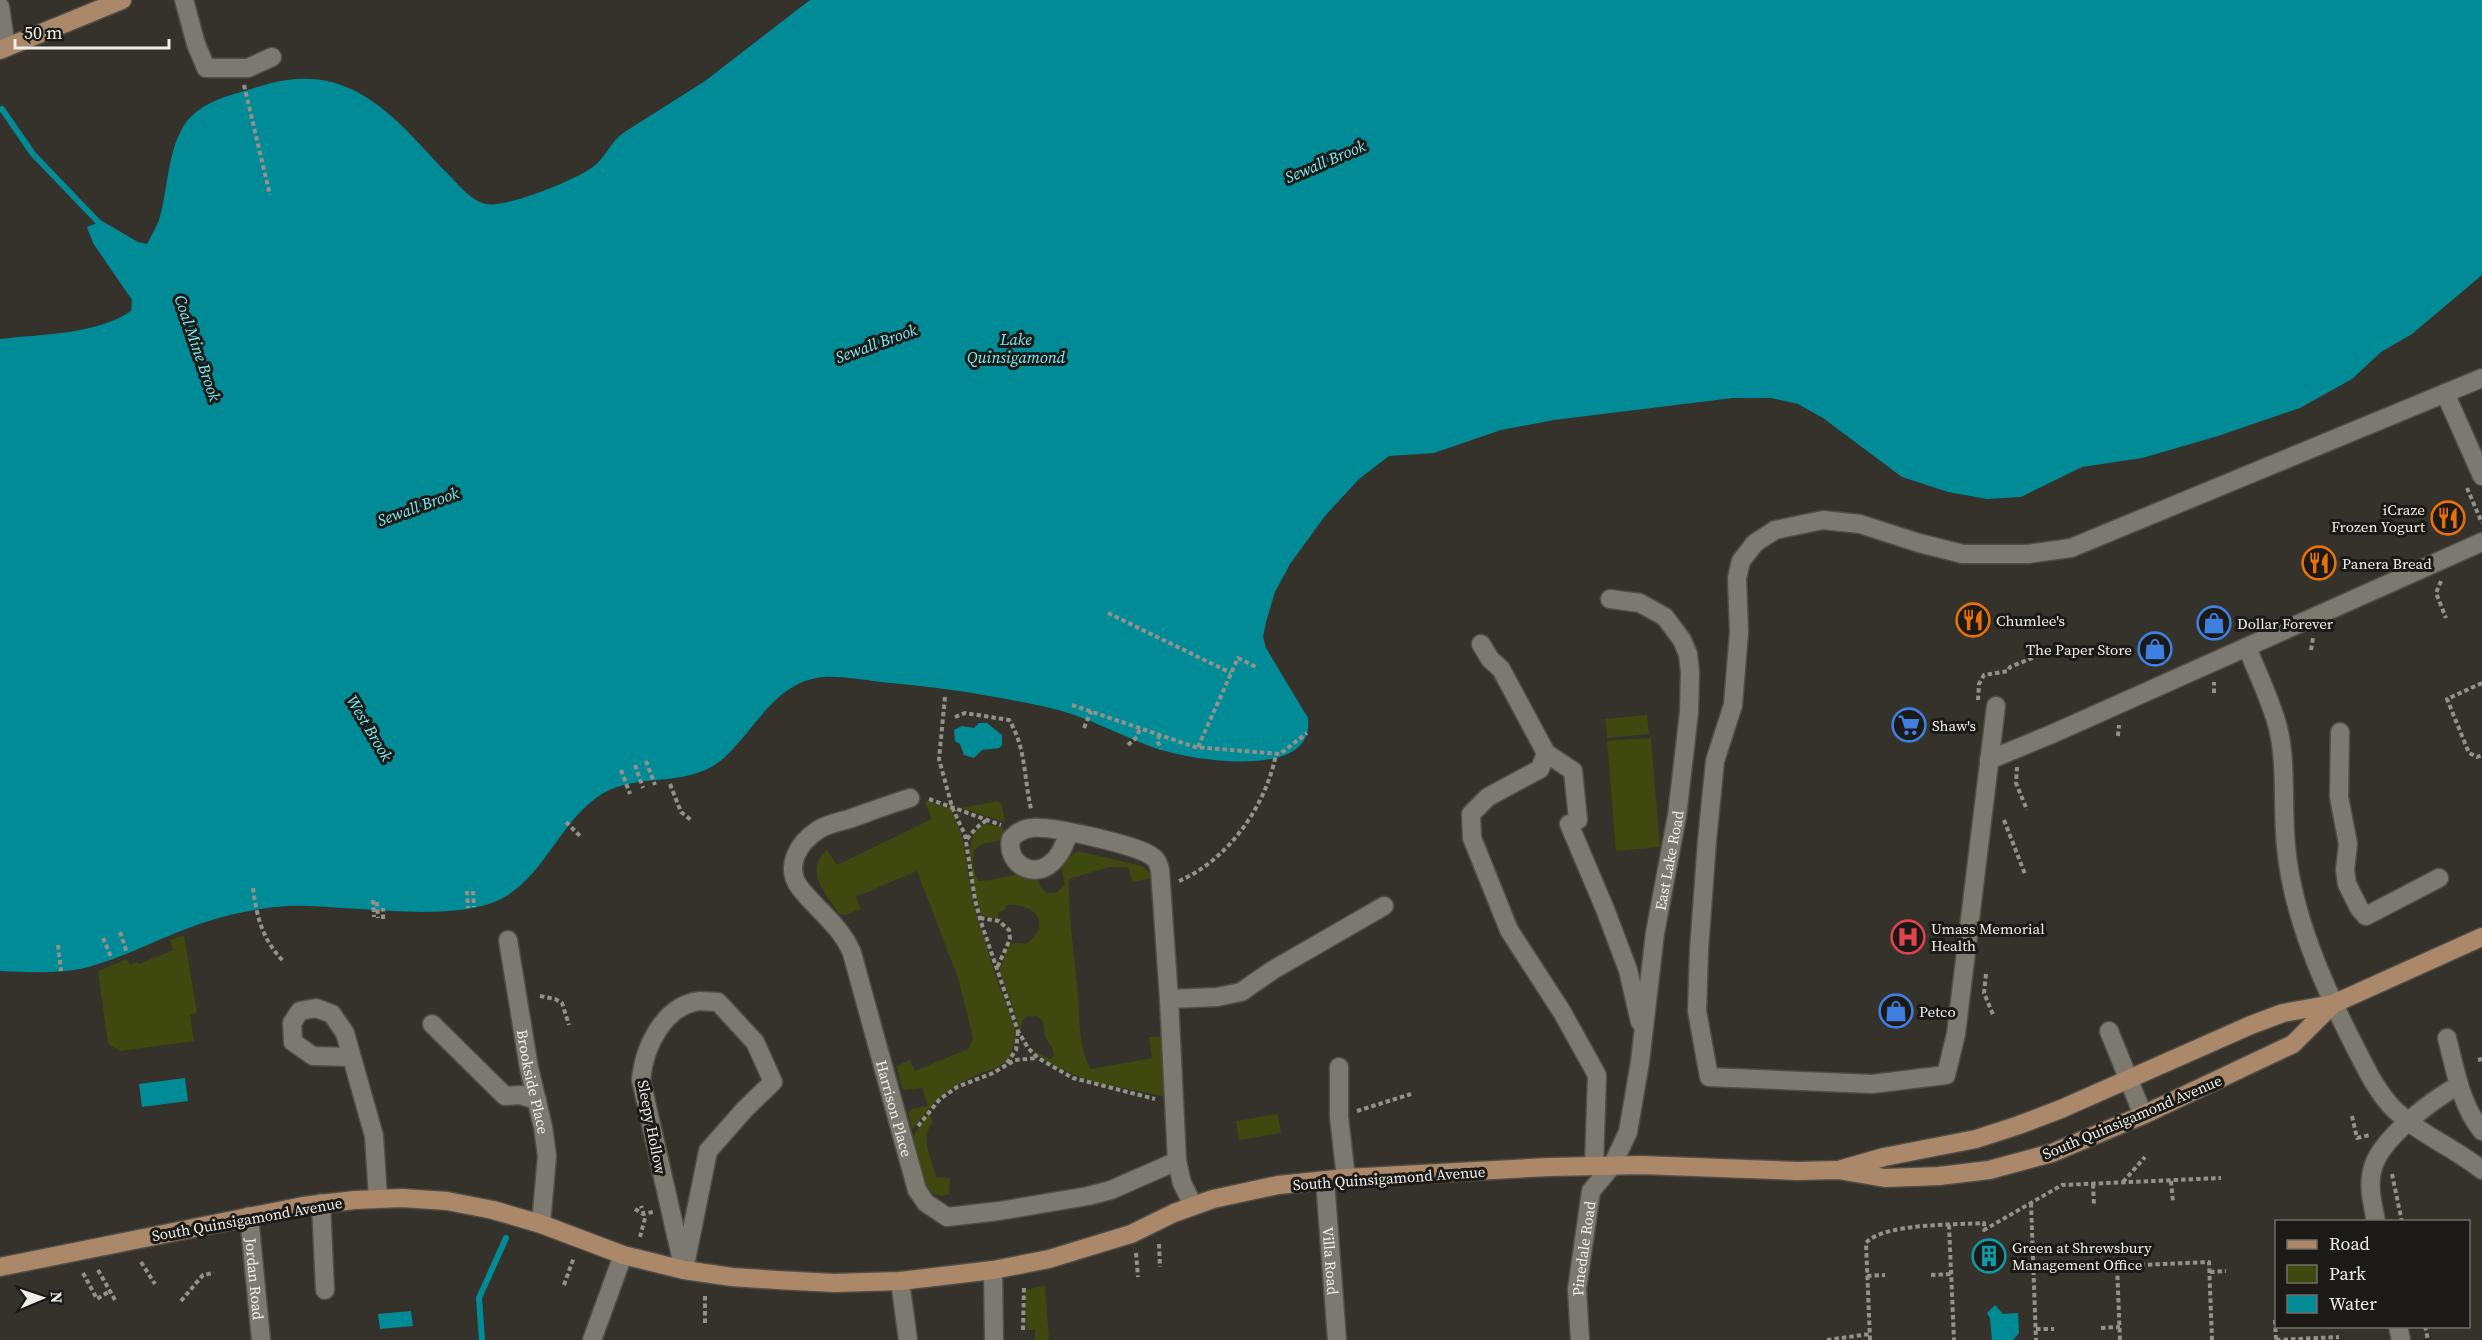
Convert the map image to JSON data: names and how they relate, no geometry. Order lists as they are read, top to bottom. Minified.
{"streets":{"main road":["South Quinsigamond Avenue"],"street":["East Lake Road","Brookside Place","Harrison Place","Sleepy Hollow","Pinedale Road","Villa Road","Jordan Road"]},"crossings":[["East Lake Road","South Quinsigamond Avenue"],["East Lake Road","Pinedale Road"],["Brookside Place","South Quinsigamond Avenue"],["South Quinsigamond Avenue","Sleepy Hollow"],["South Quinsigamond Avenue","Pinedale Road"],["South Quinsigamond Avenue","Villa Road"],["South Quinsigamond Avenue","Jordan Road"]],"water":["Sewall Brook","Lake Quinsigamond","Coal Mine Brook","West Brook"],"places":{"restaurant":["iCraze Frozen Yogurt","Panera Bread","Chumlee's"],"shop":["Dollar Forever","The Paper Store","Petco"],"supermarket":["Shaw's"],"hospital":["Umass Memorial Health"],"building":["Green at Shrewsbury Management Office"]},"legend":["Road","Park","Water"],"scale_bar":"50 m","north":"right"}
